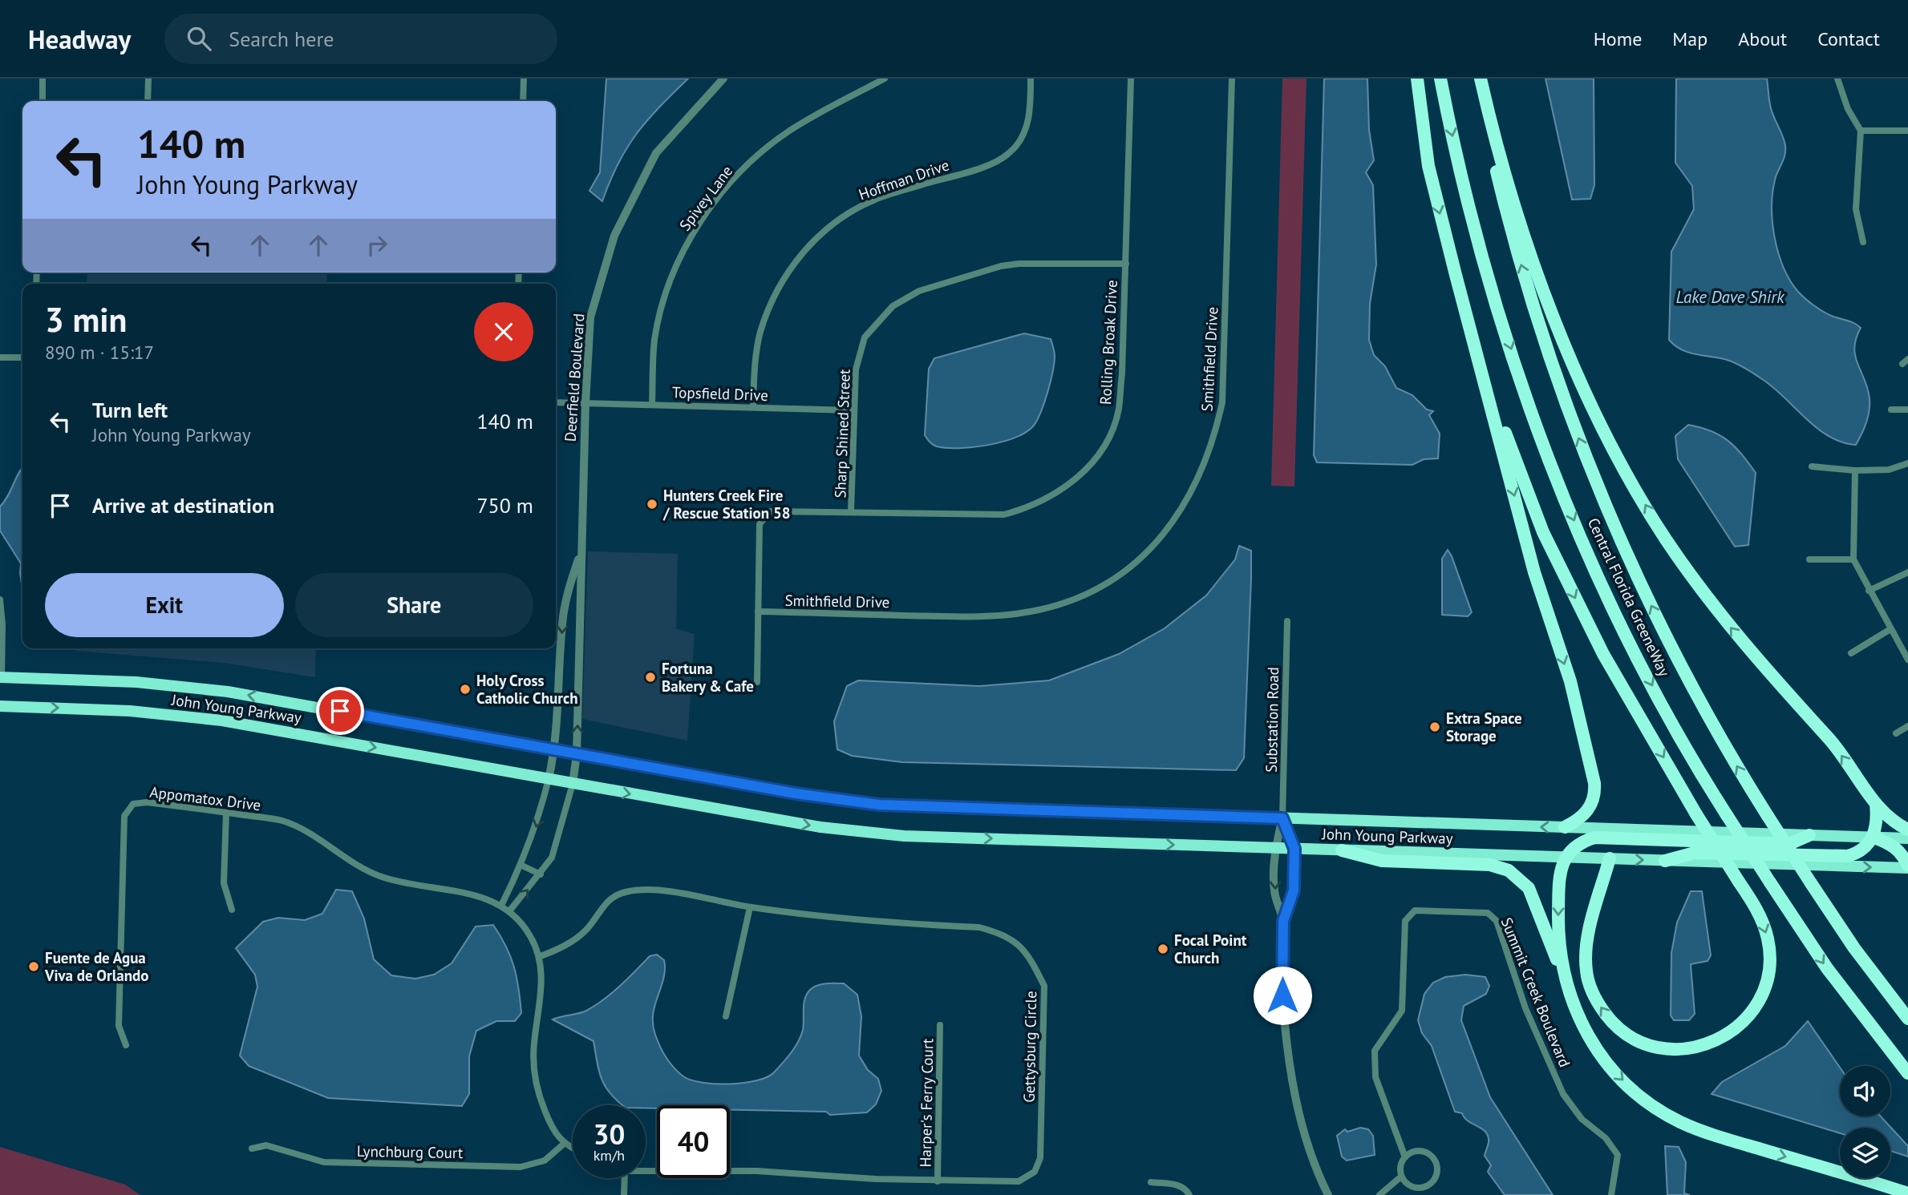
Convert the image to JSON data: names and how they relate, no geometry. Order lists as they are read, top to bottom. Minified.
{"streets":{"highway":["Central Florida GreeneWay","John Young Parkway"],"street":["Hoffman Drive","Spivey Lane","Rolling Broak Drive","Smithfield Drive","Deerfield Boulevard","Topsfield Drive","Sharp Shined Street","Substation Road","Appomatox Drive","Summit Creek Boulevard","Gettysburg Circle","Harper's Ferry Court","Lynchburg Court"]},"crossings":[["Hoffman Drive","Topsfield Drive"],["Spivey Lane","Topsfield Drive"],["Rolling Broak Drive","Smithfield Drive"],["Rolling Broak Drive","Sharp Shined Street"],["Deerfield Boulevard","Topsfield Drive"],["Deerfield Boulevard","John Young Parkway"],["Topsfield Drive","Sharp Shined Street"],["John Young Parkway","Substation Road"],["Gettysburg Circle","Harper's Ferry Court"]],"water":["Lake Dave Shirk"],"places":["Hunters Creek Fire / Rescue Station 58","Fortuna Bakery & Cafe","Holy Cross Catholic Church","Extra Space Storage","Focal Point Church","Fuente de Agua Viva de Orlando"],"page":{"header":"Headway","search":"Search here","nav":["Home","Map","About","Contact"],"turn":["140 m","John Young Parkway"],"heading":["3 min","890 m · 15:17"],"list":[{"name":"Turn left","note":"John Young Parkway","value":"140 m"},{"name":"Arrive at destination","value":"750 m"}],"buttons":["Exit","Share"],"speed":"30 km/h","limit":"40"}}
